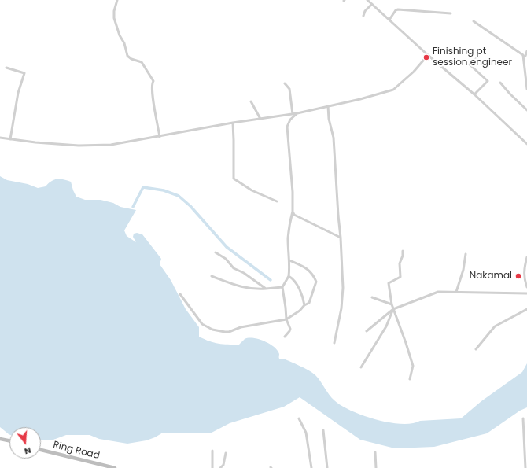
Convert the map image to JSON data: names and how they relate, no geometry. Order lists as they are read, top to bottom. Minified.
{"streets":{"main road":["Ring Road"]},"places":["Finishing pt session engineer","Nakamal"],"north":"bottom"}
